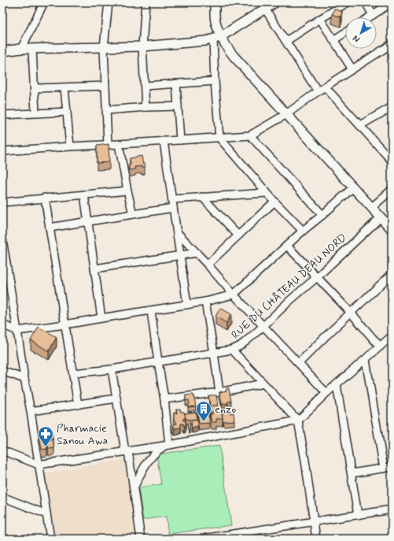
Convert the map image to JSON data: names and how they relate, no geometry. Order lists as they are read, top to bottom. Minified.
{"streets":{"street":["RUE DU CHÂTEAU DEAU NORD"]},"places":{"building":["enzo"],"pharmacy":["Pharmacie Sanou Awa"]},"north":"bottom left"}
